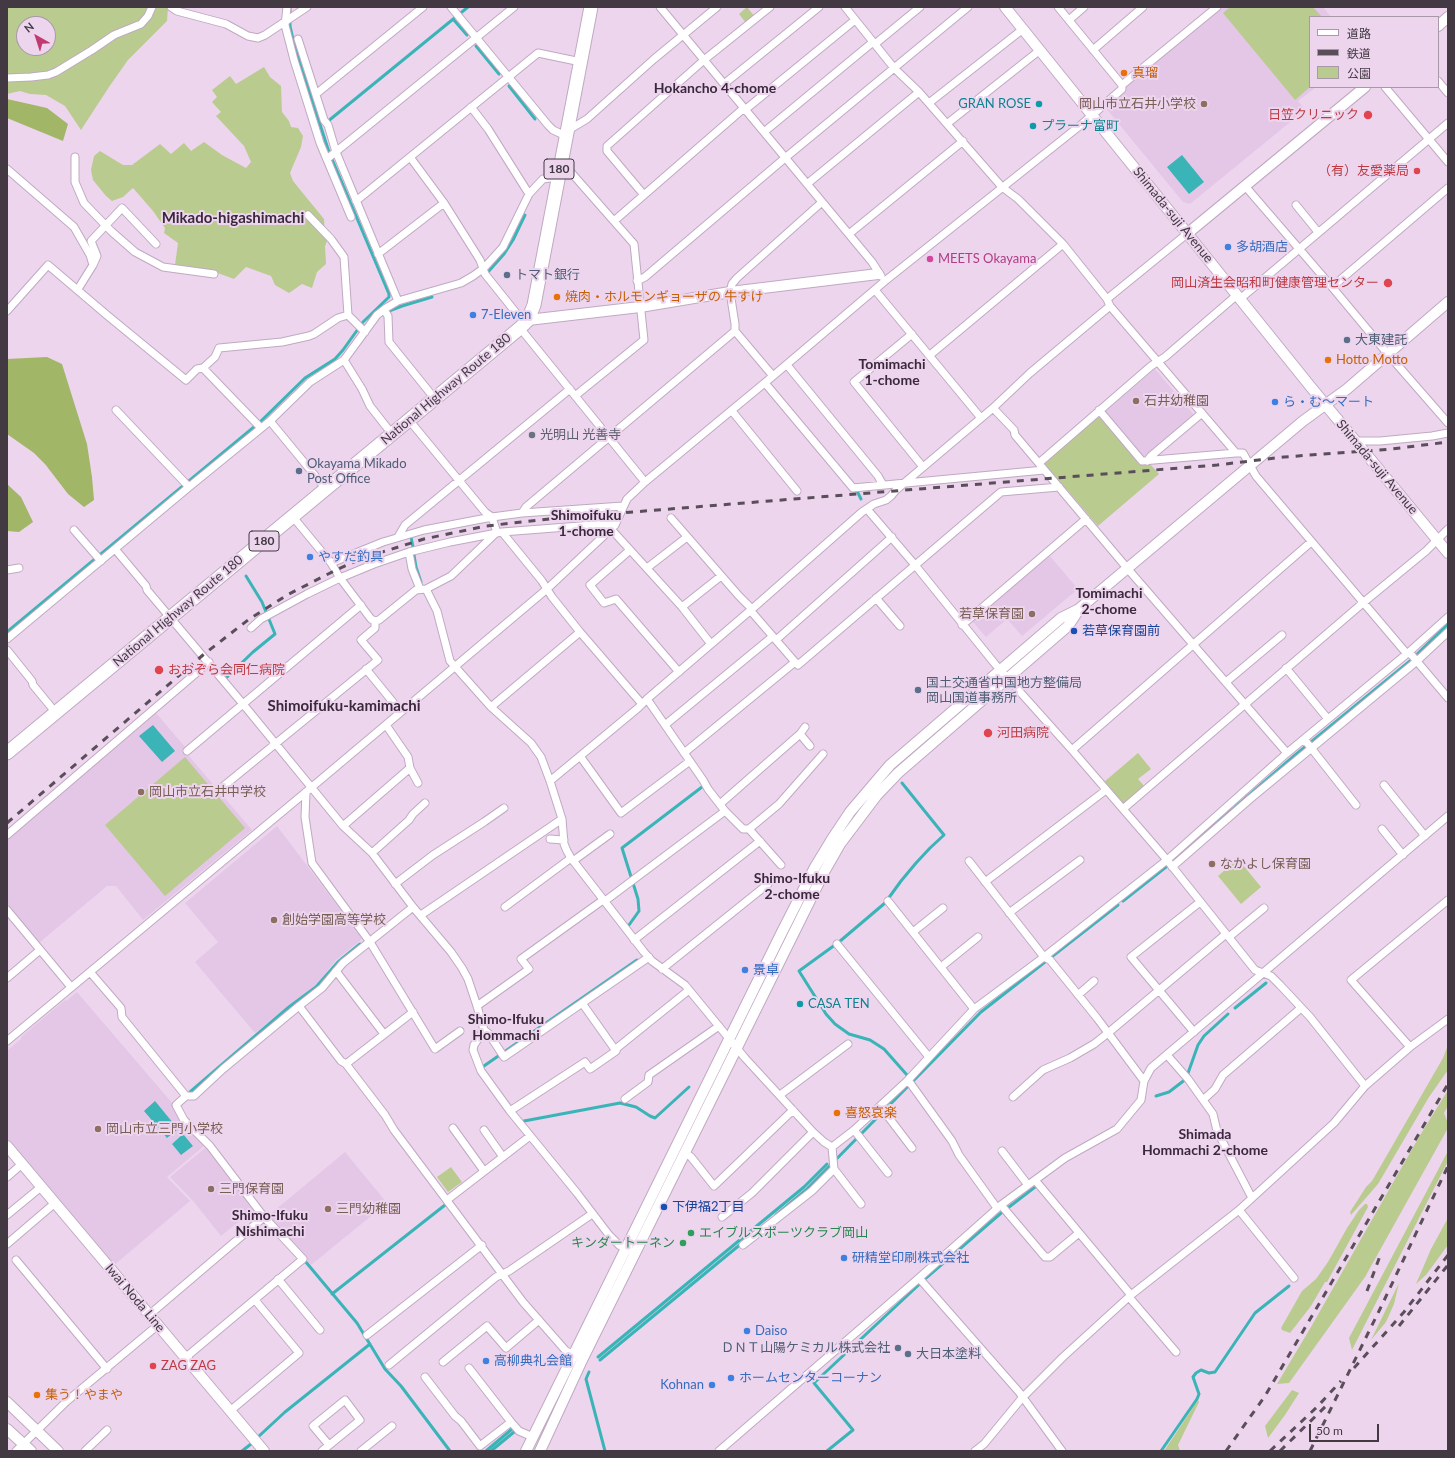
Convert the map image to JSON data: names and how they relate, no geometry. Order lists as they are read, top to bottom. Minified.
{"streets":{"highway":["180","National Highway Route 180"],"street":["Shimada-suji Avenue","Iwai Noda Line"]},"crossings":[["180","National Highway Route 180"]],"districts":["Hokancho 4-chome","Mikado-higashimachi","Tomimachi 1-chome","Shimoifuku 1-chome","Tomimachi 2-chome","Shimoifuku-kamimachi","Shimo-Ifuku 2-chome","Shimo-Ifuku Hommachi","Shimada Hommachi 2-chome","Shimo-Ifuku Nishimachi"],"places":["真瑠","GRAN ROSE","岡山市立石井小学校","日笠クリニック","プラーナ富町","（有）友愛薬局","多胡酒店","MEETS Okayama","トマト銀行","岡山済生会昭和町健康管理センター","焼肉・ホルモンギョーザの 牛すけ","7-Eleven","大東建託","Hotto Motto","石井幼稚園","ら・む〜マート","光明山 光善寺","Okayama Mikado Post Office","やすだ釣具","若草保育園","若草保育園前","おおぞら会同仁病院","国土交通省中国地方整備局 岡山国道事務所","河田病院","岡山市立石井中学校","なかよし保育園","創始学園高等学校","景卓","CASA TEN","喜怒哀楽","岡山市立三門小学校","三門保育園","下伊福2丁目","三門幼稚園","エイブルスポーツクラブ岡山","キンダートーネン","研精堂印刷株式会社","Daiso","ＤＮＴ山陽ケミカル株式会社","大日本塗料","高柳典礼会館","ZAG ZAG","ホームセンターコーナン","Kohnan","集う！やまや"],"legend":["道路","鉄道","公園"],"scale_bar":"50 m","north":"top left"}
